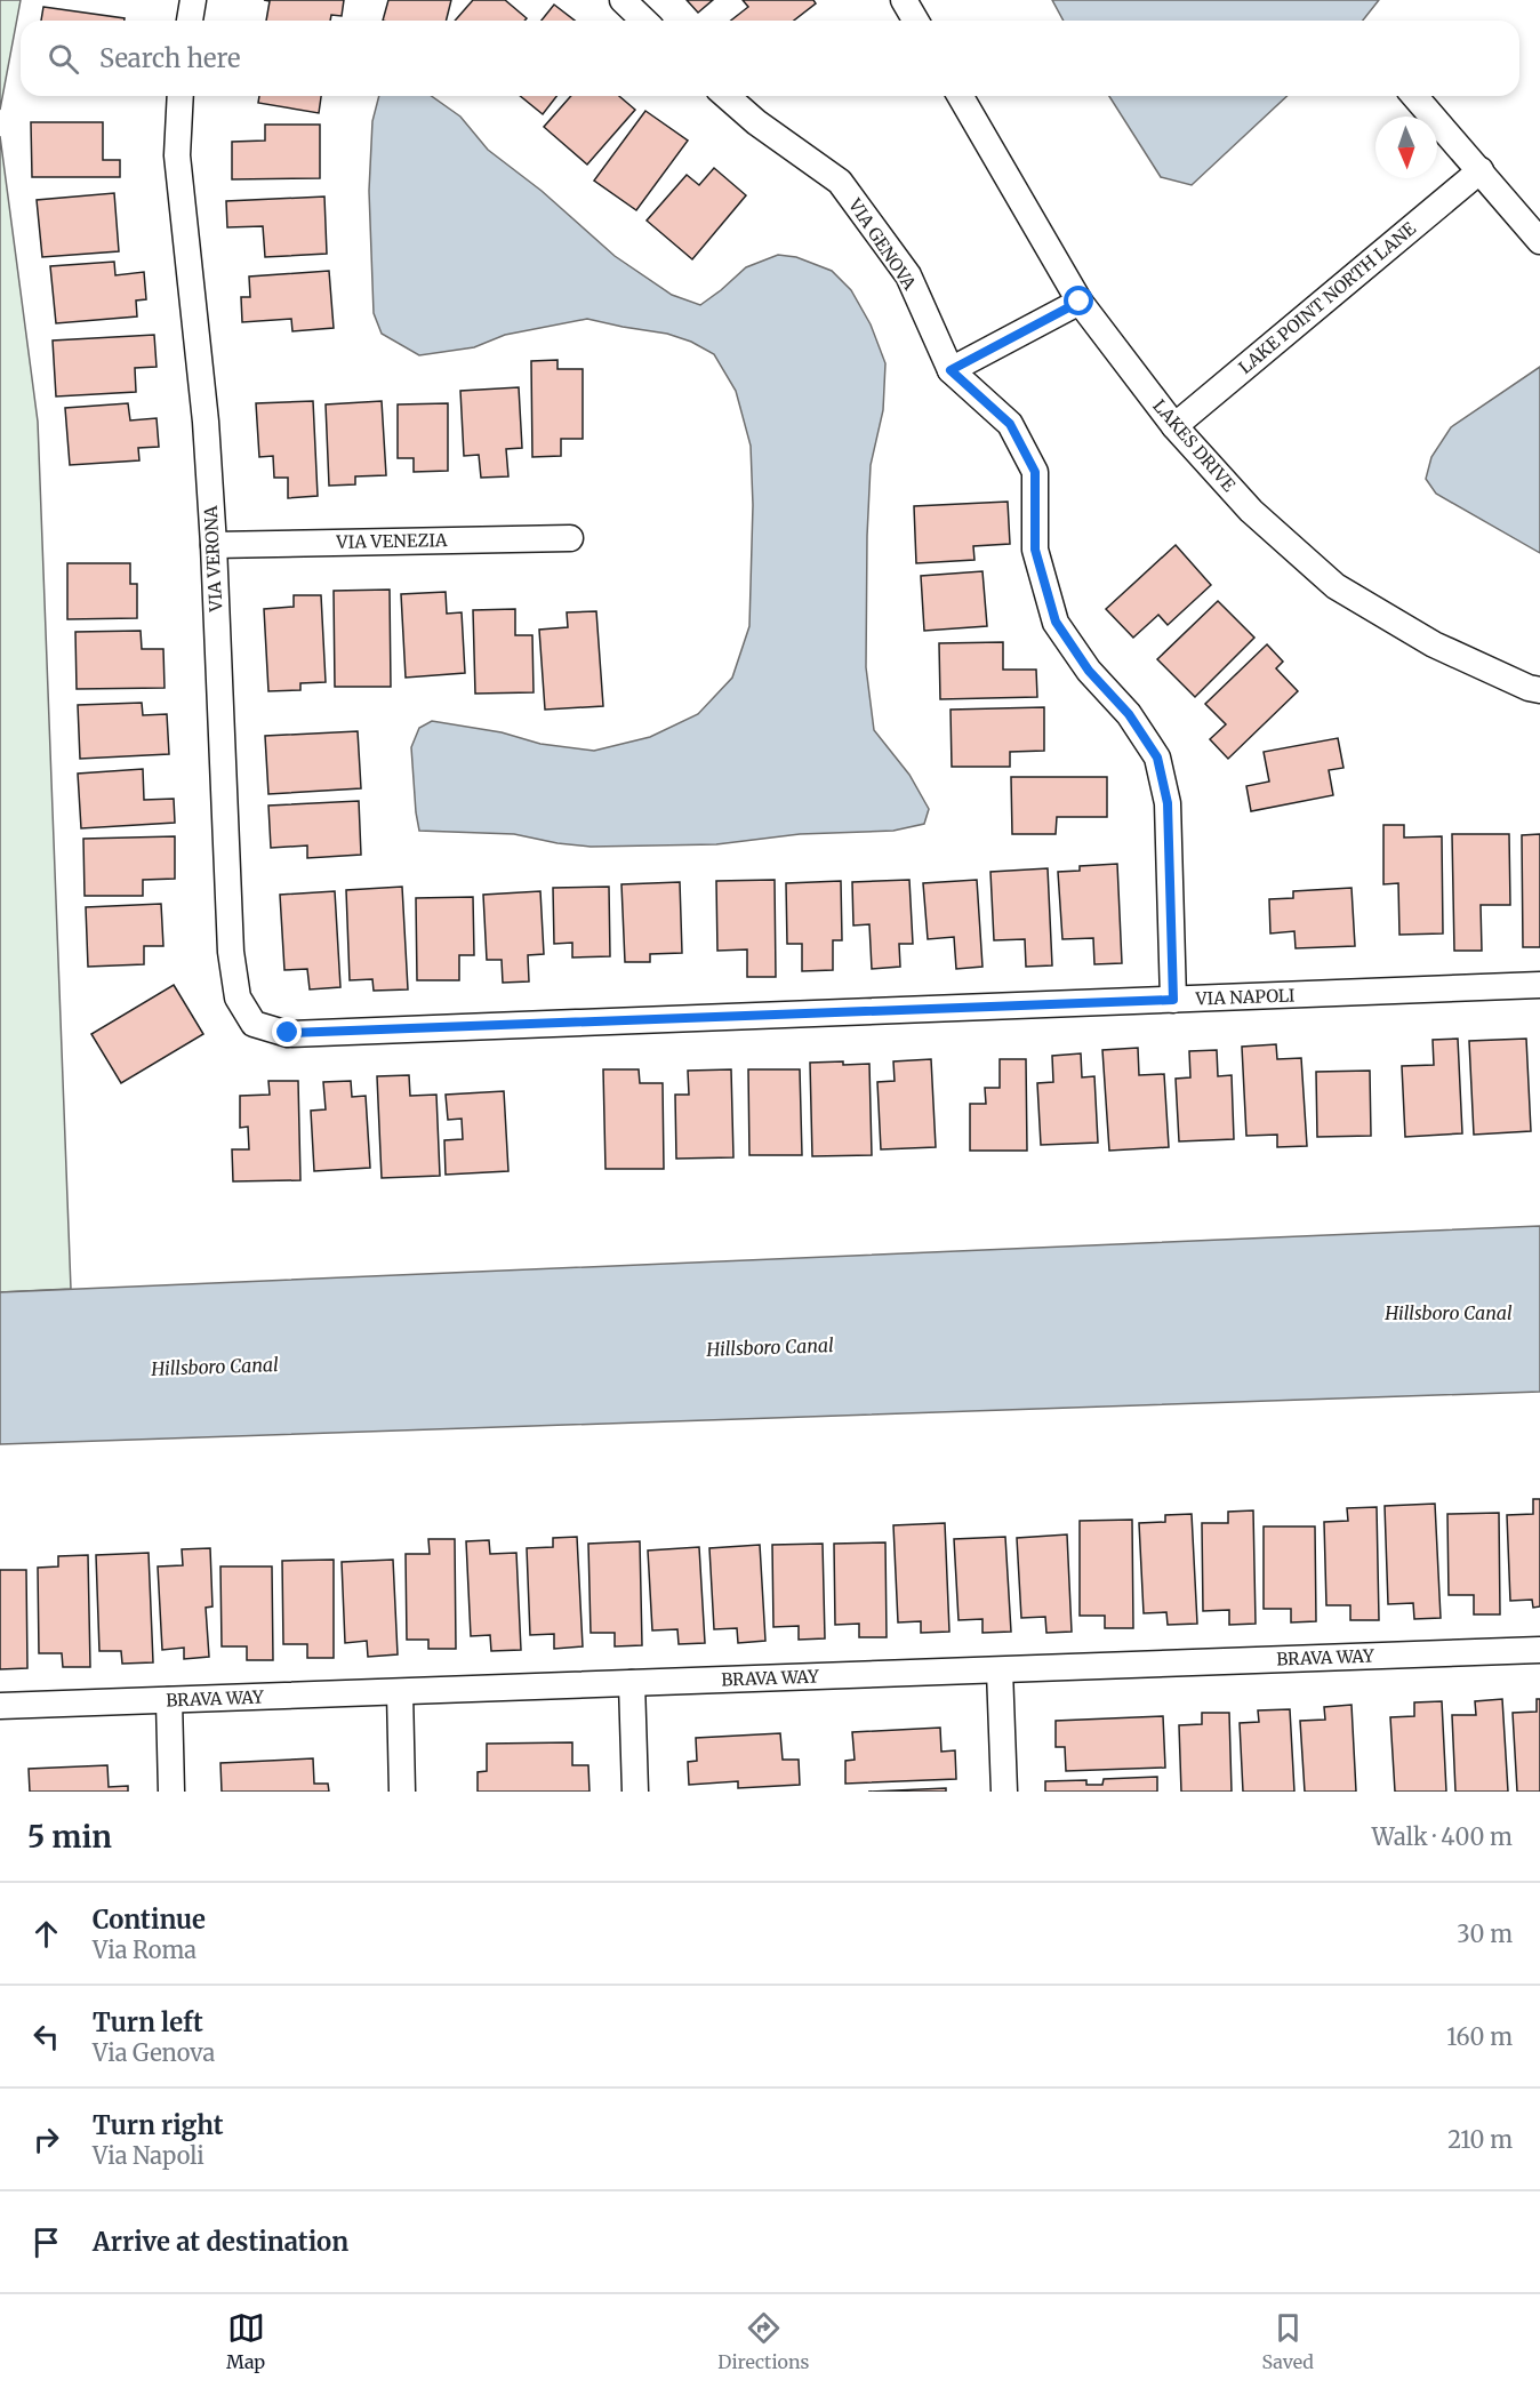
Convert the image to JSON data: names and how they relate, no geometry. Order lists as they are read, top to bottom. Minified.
{"streets":{"street":["VIA GENOVA","LAKE POINT NORTH LANE","LAKES DRIVE","VIA VENEZIA","VIA VERONA","VIA NAPOLI","BRAVA WAY"]},"crossings":[["VIA GENOVA","VIA NAPOLI"],["LAKE POINT NORTH LANE","LAKES DRIVE"],["VIA VENEZIA","VIA VERONA"],["VIA VERONA","VIA NAPOLI"]],"water":["Hillsboro Canal"],"north":"bottom","page":{"search":"Search here","heading":["5 min","Walk · 400 m"],"list":[["Continue","Via Roma","30 m"],["Turn left","Via Genova","160 m"],["Turn right","Via Napoli","210 m"],"Arrive at destination"],"nav":["Map","Directions","Saved"]}}
